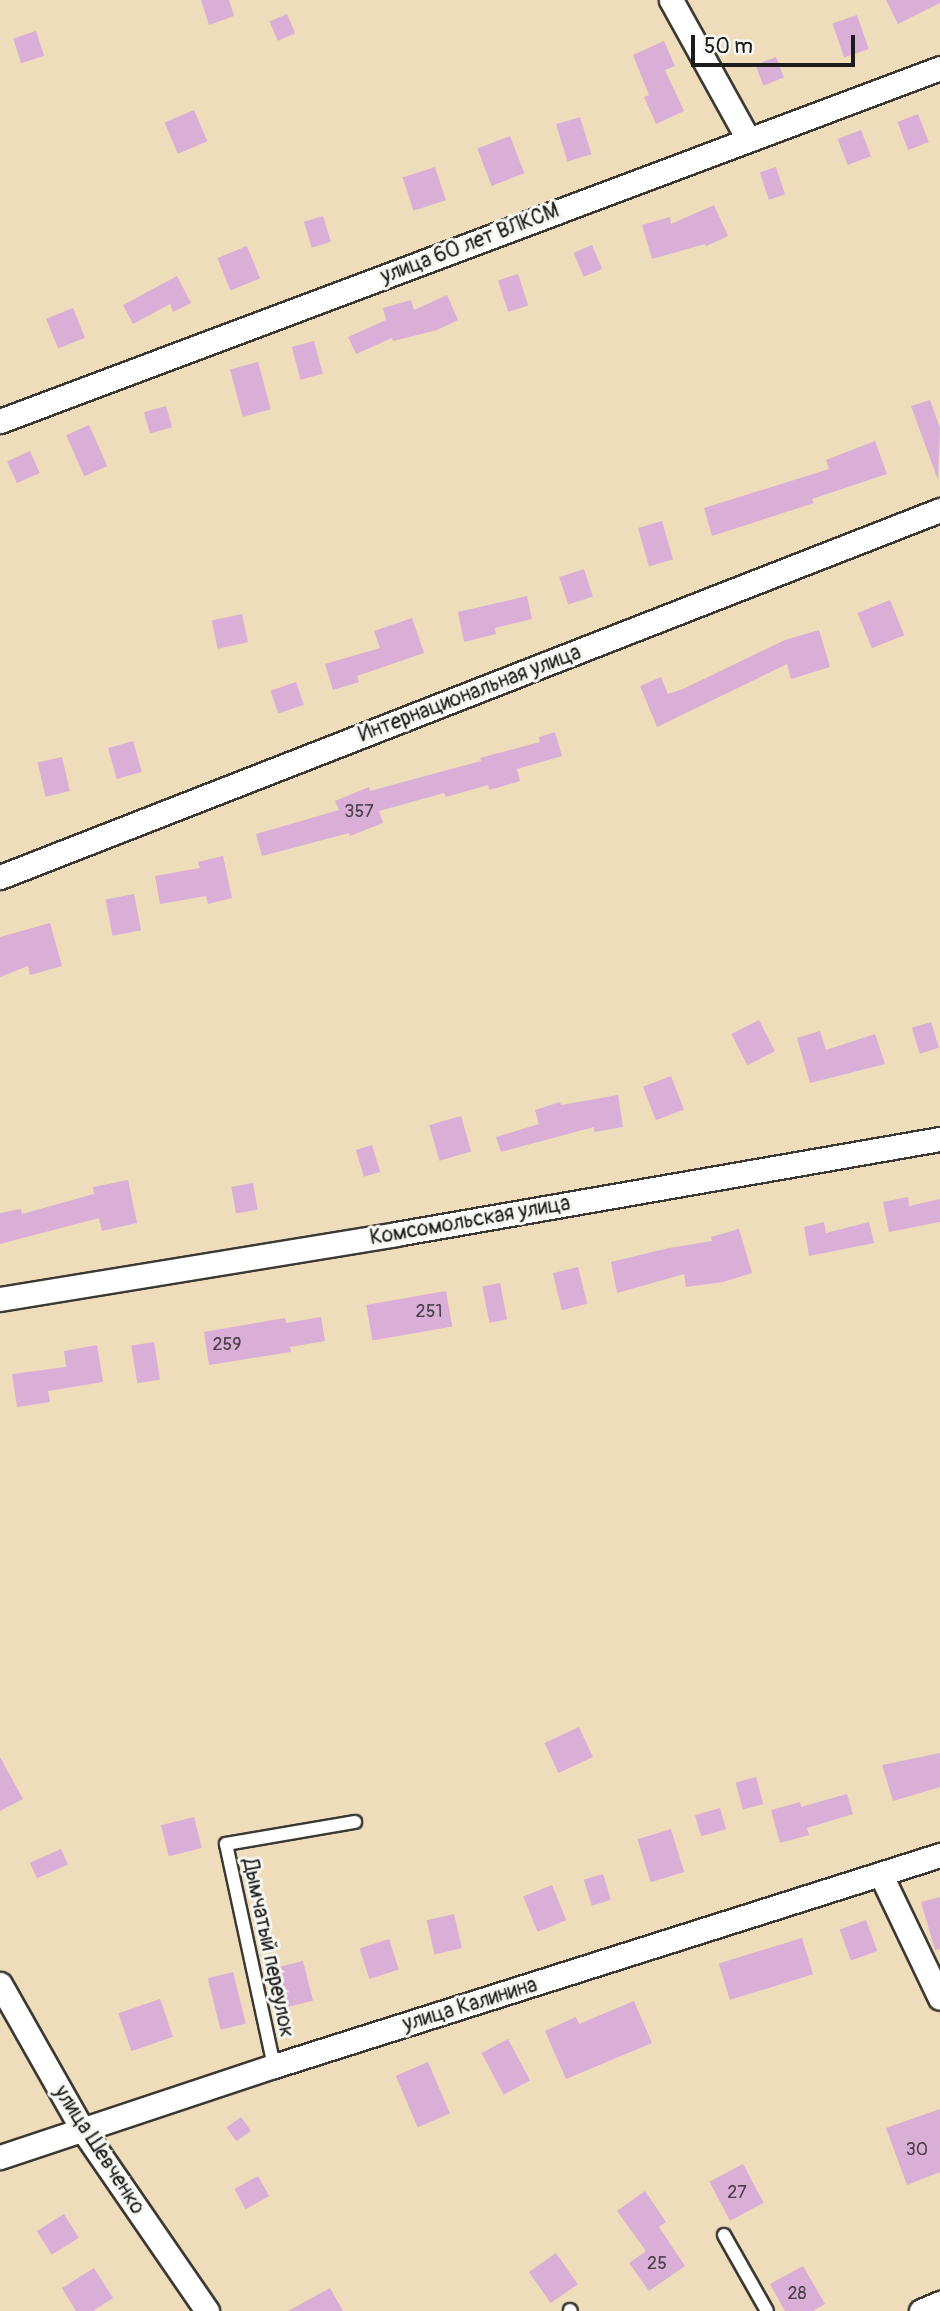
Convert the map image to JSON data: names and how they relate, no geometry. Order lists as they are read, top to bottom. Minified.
{"streets":{"street":["улица 60 лет ВЛКСМ","Интернациональная улица","Комсомольская улица","улица Калинина","улица Шевченко"],"lane":["Дымчатый переулок"]},"crossings":[["Дымчатый переулок","улица Калинина"],["улица Калинина","улица Шевченко"]],"house_numbers":["357","251","259","30","27","25","28"],"scale_bar":"50 m"}
